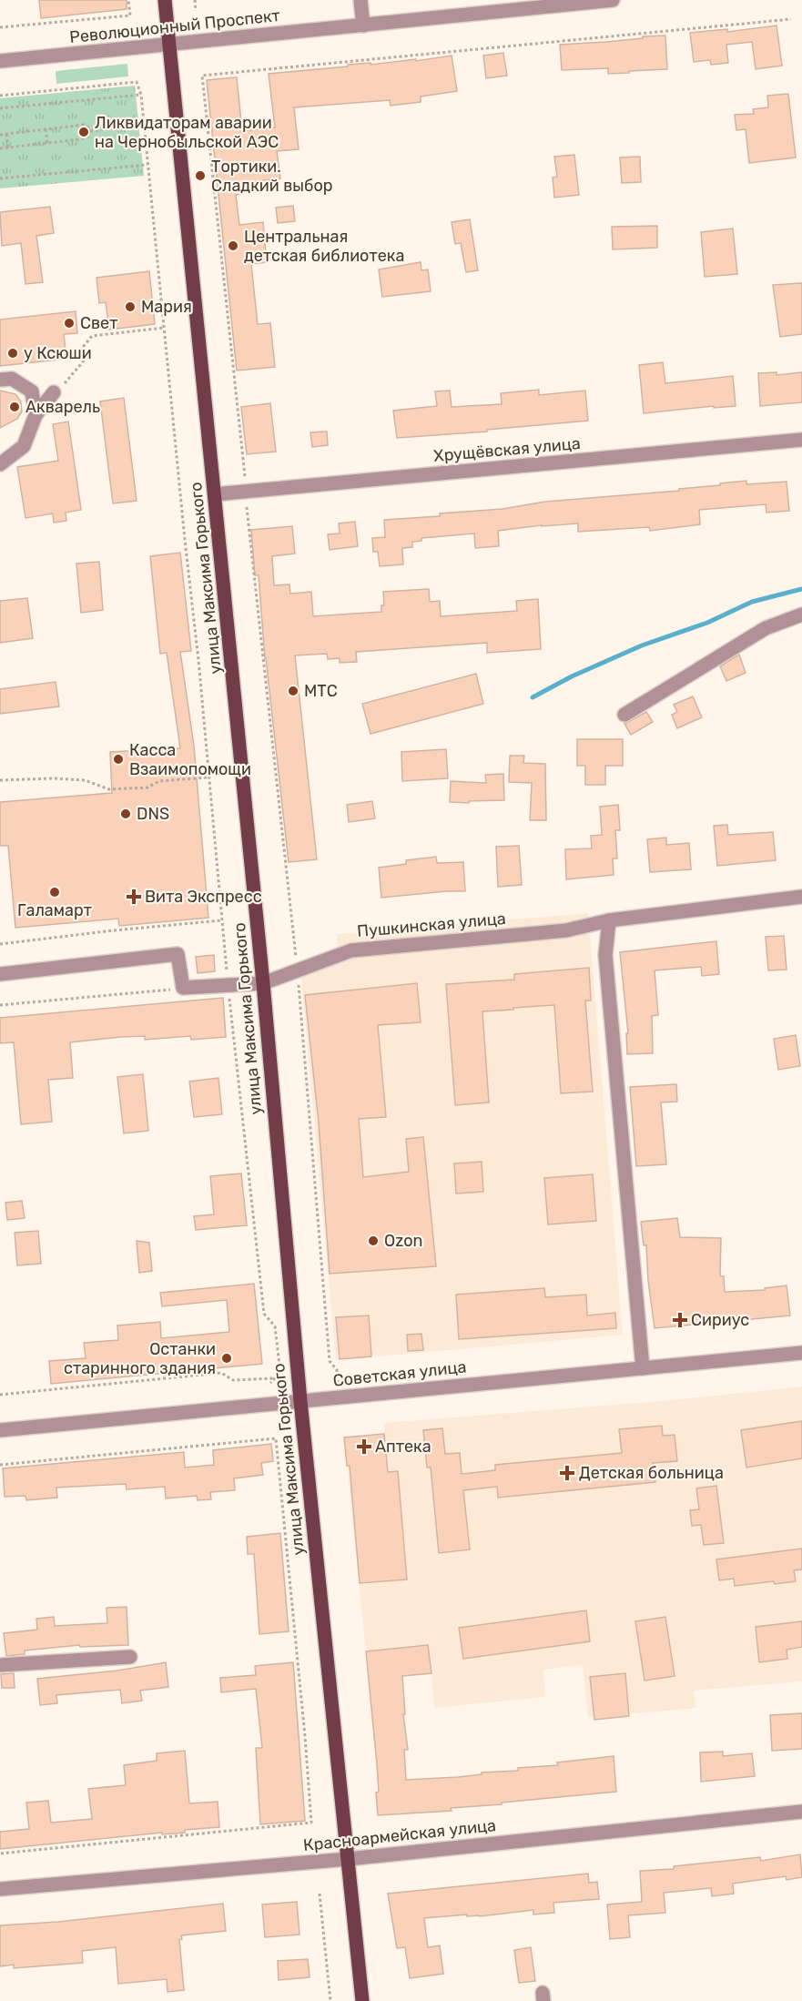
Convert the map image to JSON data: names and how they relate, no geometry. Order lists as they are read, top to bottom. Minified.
{"streets":{"main road":["улица Максима Горького"],"street":["Революционный Проспект","Хрущёвская улица","Пушкинская улица","Советская улица","Красноармейская улица"]},"crossings":[["Революционный Проспект","улица Максима Горького"],["Хрущёвская улица","улица Максима Горького"],["улица Максима Горького","Пушкинская улица"],["улица Максима Горького","Советская улица"],["улица Максима Горького","Красноармейская улица"]],"places":{"other":["Ликвидаторам аварии на Чернобыльской АЭС","Тортики. Сладкий выбор","Центральная детская библиотека","Мария","Свет","у Ксюши","Акварель","МТС","Касса Взаимопомощи","DNS","Галамарт","Ozon","Останки старинного здания"],"health":["Вита Экспресс","Сириус","Аптека","Детская больница"]}}
